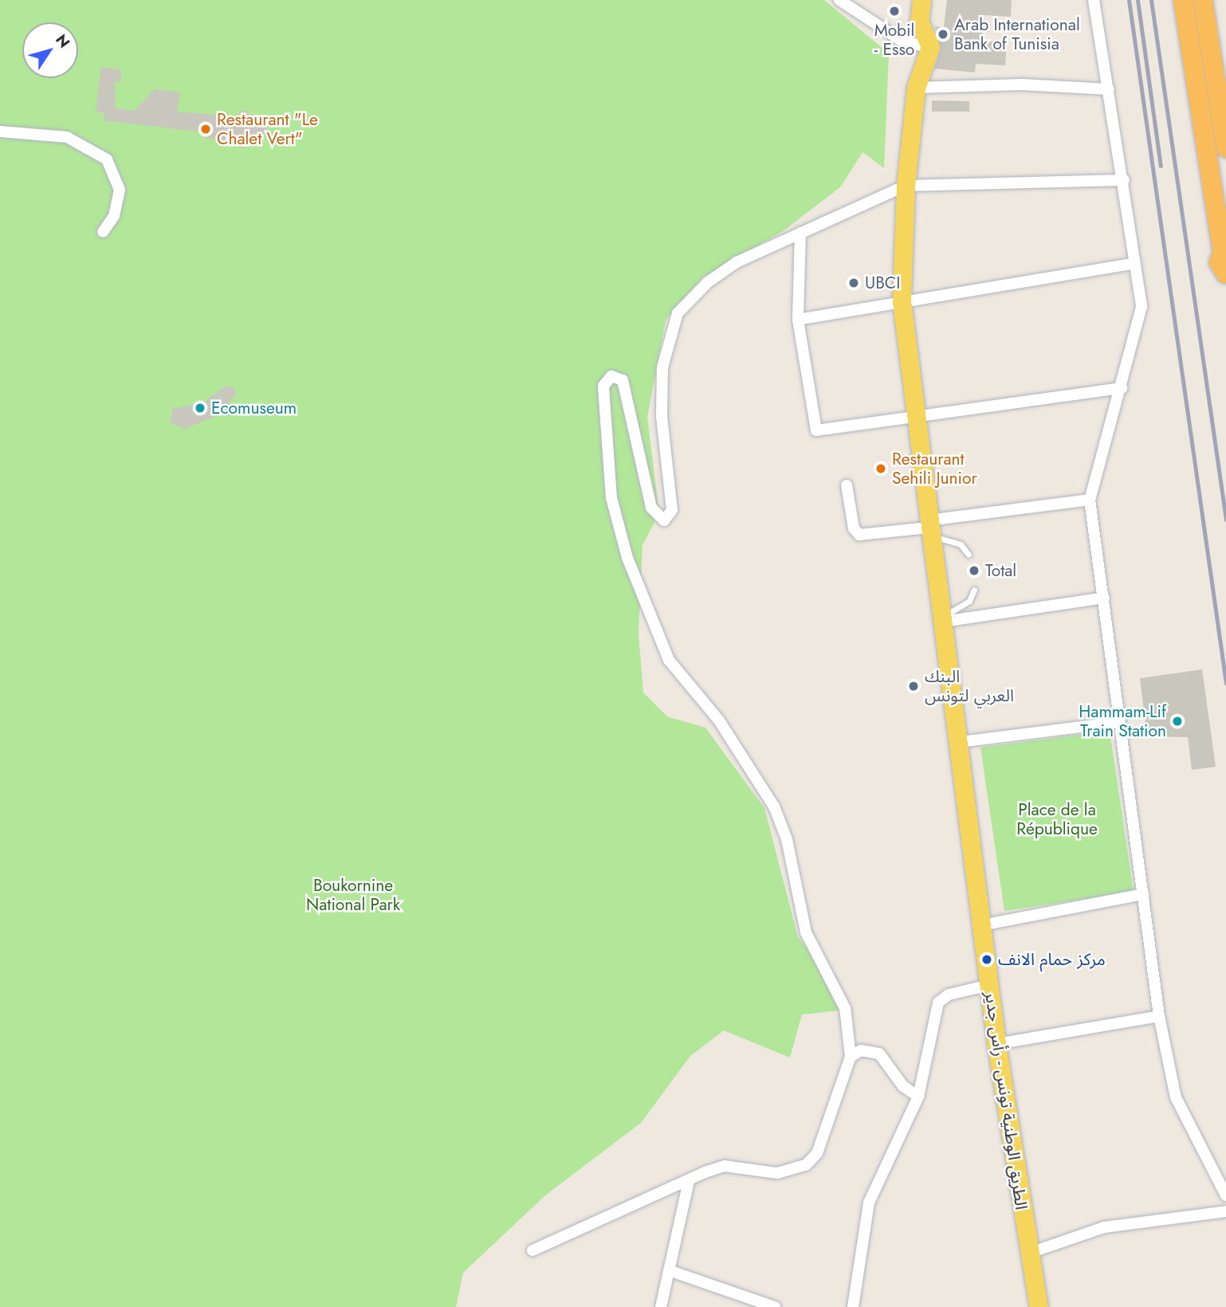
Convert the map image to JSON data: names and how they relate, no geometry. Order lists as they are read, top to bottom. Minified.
{"streets":{"main road":["الطريق الوطنية تونس - رأس جدير"]},"parks":["Place de la République","Boukornine National Park"],"places":["Mobil - Esso","Arab International Bank of Tunisia","Restaurant \"Le Chalet Vert\"","UBCI","Ecomuseum","Restaurant Sehili Junior","Total","البنك العربي لتونس","Hammam-Lif Train Station","مركز حمام الانف"],"north":"top right"}
